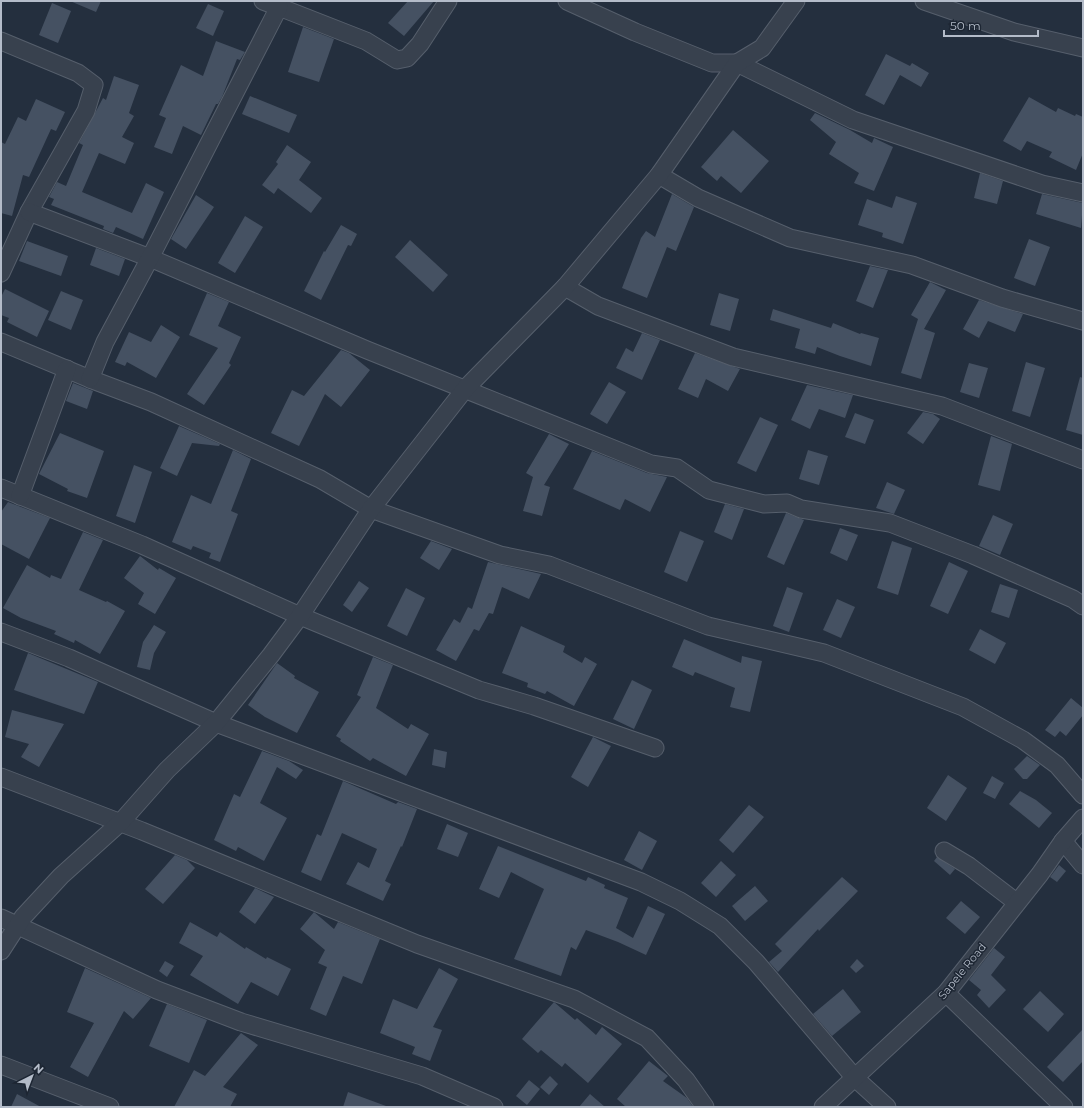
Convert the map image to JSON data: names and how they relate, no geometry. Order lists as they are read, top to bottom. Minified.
{"streets":{"street":["Sapele Road"]},"scale_bar":"50 m","north":"top right"}
